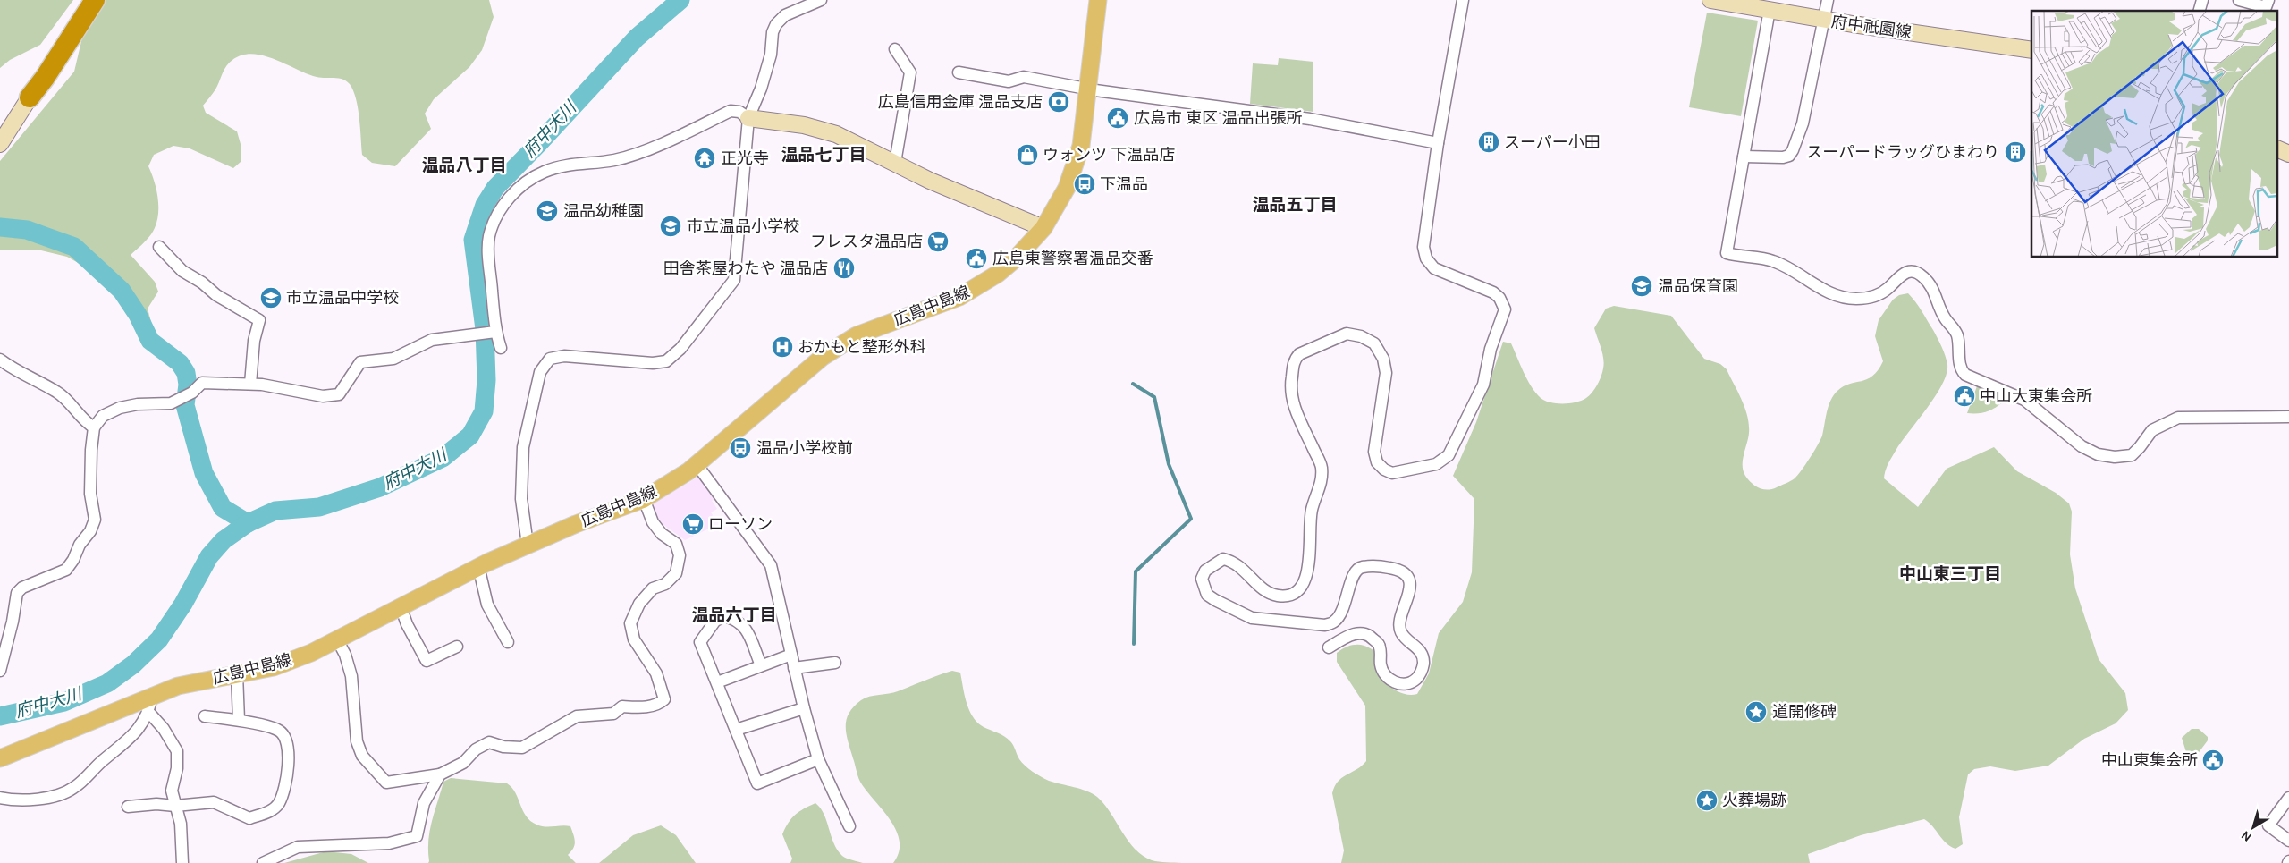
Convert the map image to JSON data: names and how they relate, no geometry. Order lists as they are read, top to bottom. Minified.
{"streets":{"main road":["広島中島線"],"street":["府中祇園線"]},"districts":["温品七丁目","温品八丁目","温品五丁目","中山東三丁目","温品六丁目"],"water":["府中大川"],"places":{"bank":["広島信用金庫 温品支店"],"public building":["広島市 東区 温品出張所","広島東警察署温品交番","中山大東集会所","中山東集会所"],"building":["スーパー小田","スーパードラッグひまわり"],"shop":["ウォンツ 下温品店"],"temple":["正光寺"],"bus stop":["下温品","温品小学校前"],"school or university":["温品幼稚園","市立温品小学校","温品保育園","市立温品中学校"],"supermarket":["フレスタ温品店","ローソン"],"restaurant":["田舎茶屋わたや 温品店"],"hospital":["おかもと整形外科"],"place":["道開修碑","火葬場跡"]},"north":"bottom left"}
